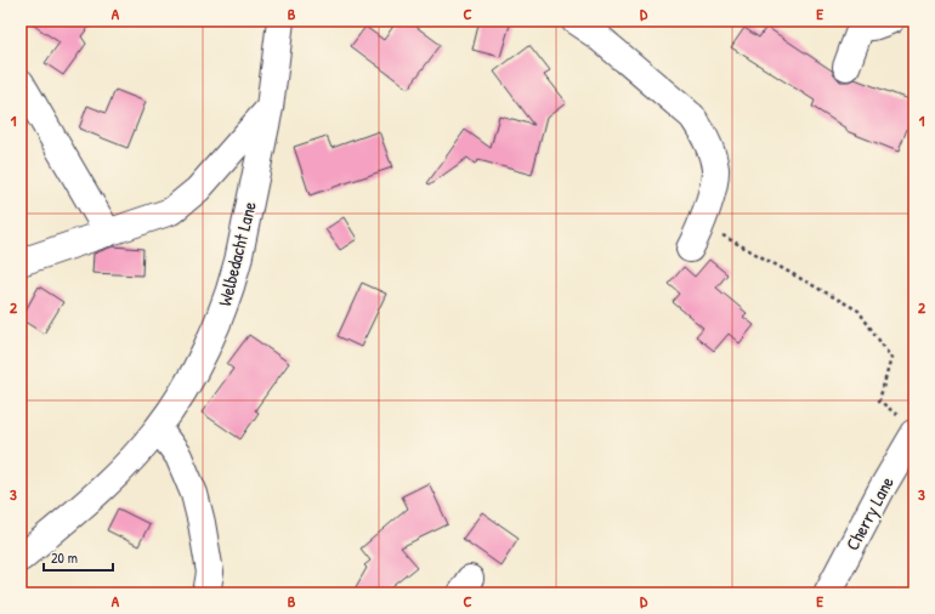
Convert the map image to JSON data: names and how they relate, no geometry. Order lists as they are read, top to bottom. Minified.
{"streets":{"street":["Welbedacht Lane","Cherry Lane"]},"scale_bar":"20 m","grid":{"columns":["A","B","C","D","E"],"rows":["1","2","3"]}}
